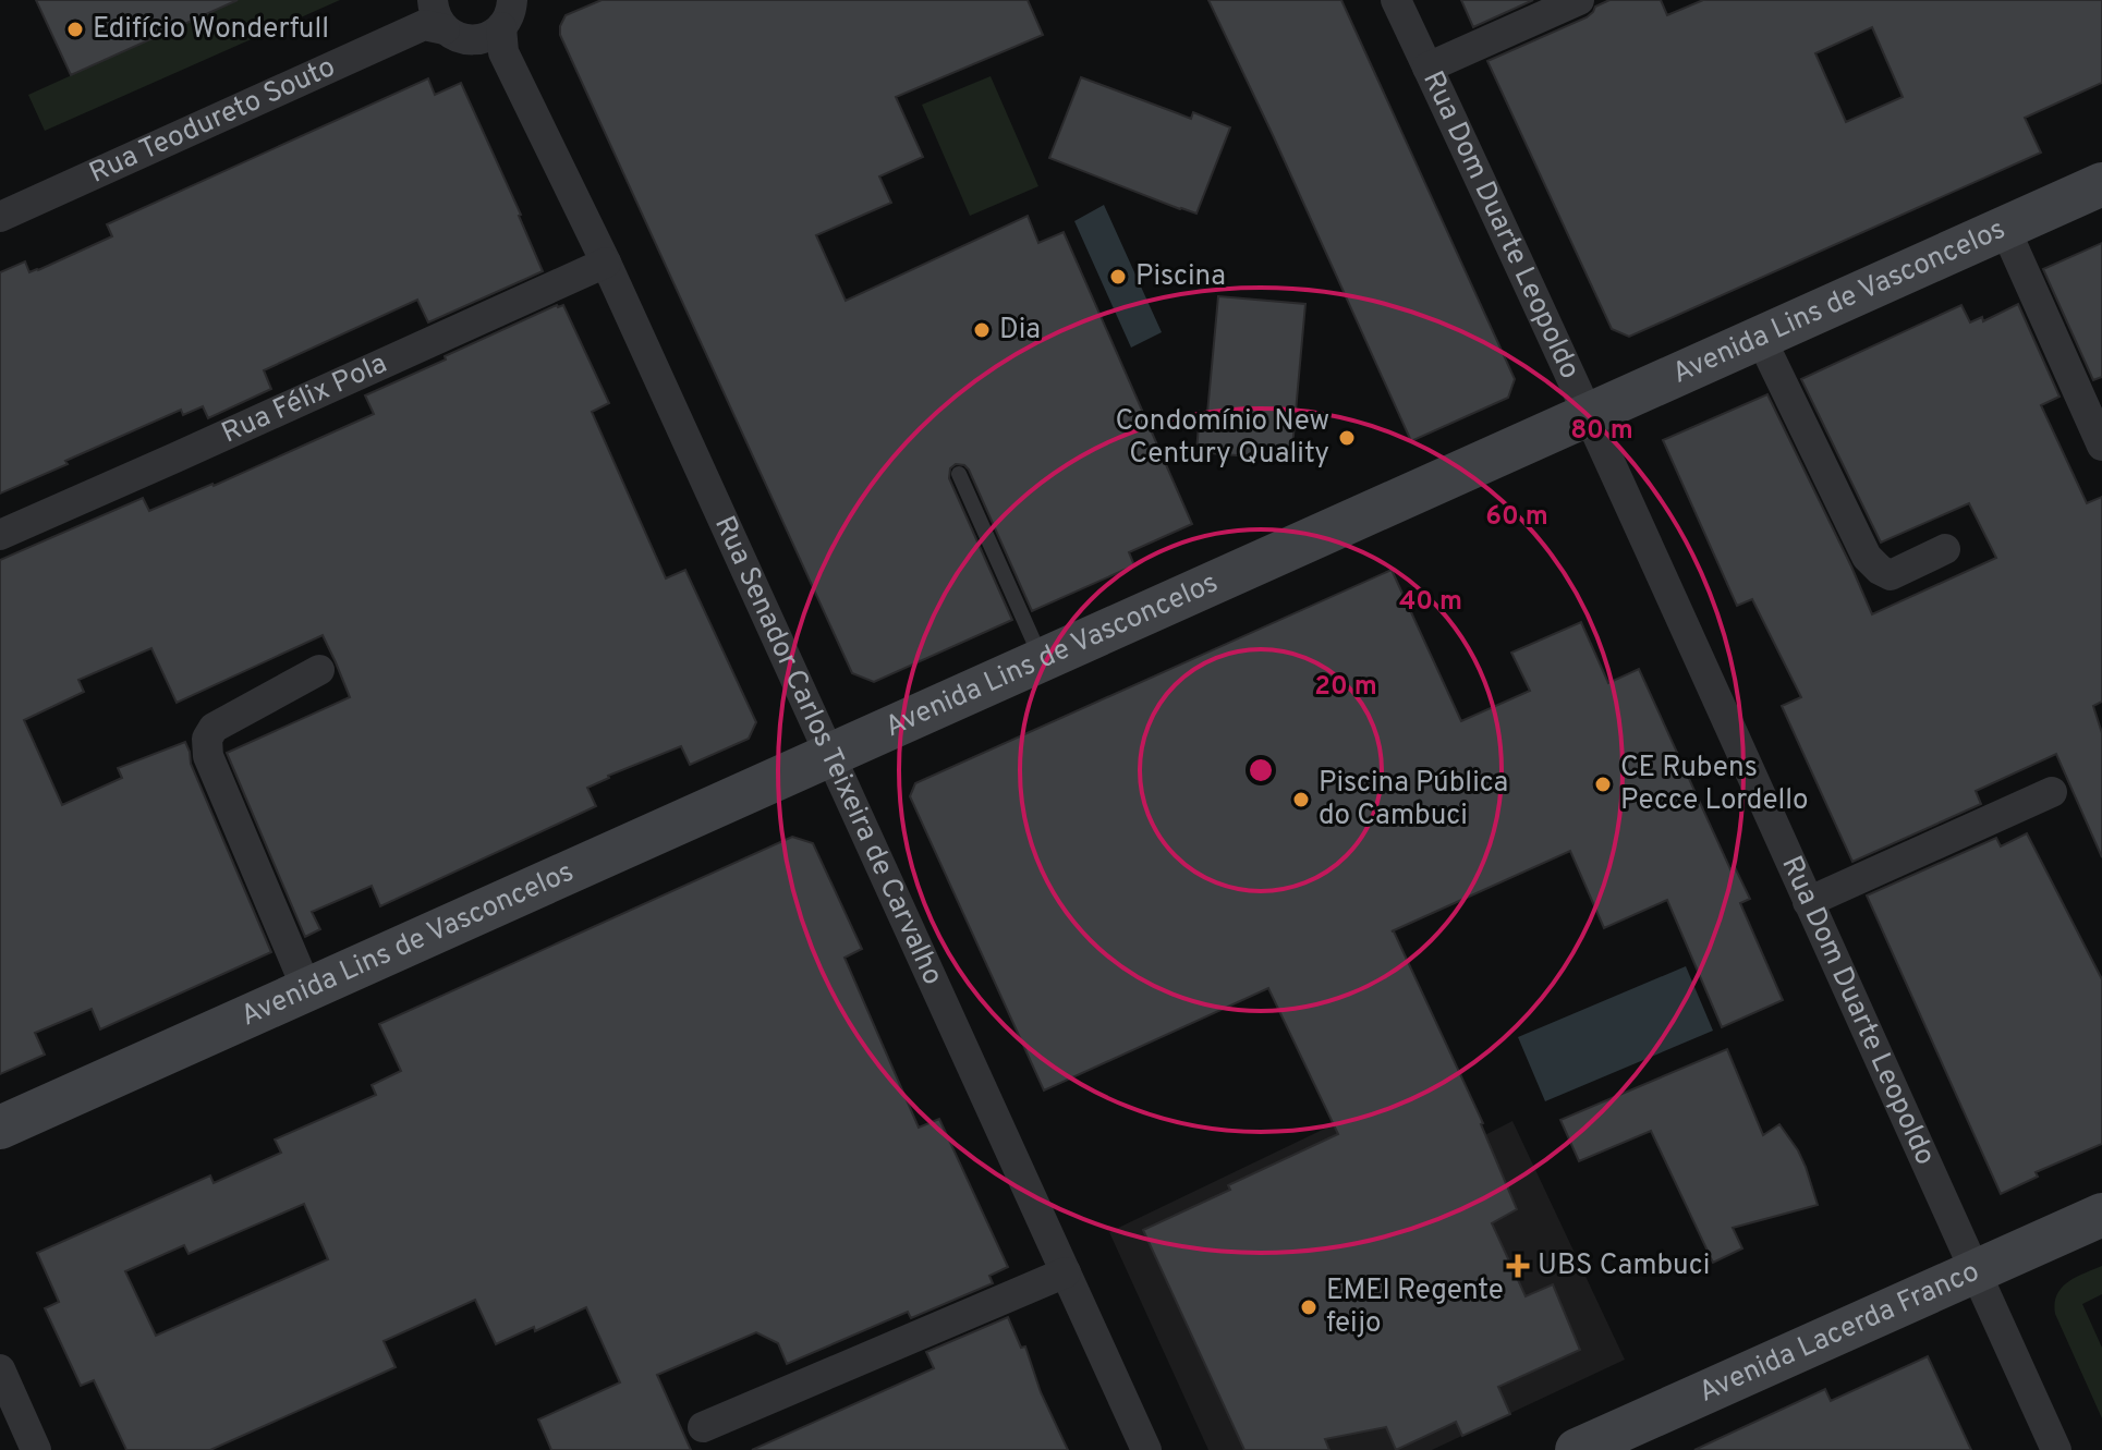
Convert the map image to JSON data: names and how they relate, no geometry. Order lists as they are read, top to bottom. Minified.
{"streets":{"street":["Rua Teodureto Souto","Rua Dom Duarte Leopoldo","Avenida Lins de Vasconcelos","Rua Félix Pola","Rua Senador Carlos Teixeira de Carvalho","Avenida Lacerda Franco"]},"crossings":[["Rua Dom Duarte Leopoldo","Avenida Lins de Vasconcelos"],["Rua Dom Duarte Leopoldo","Avenida Lacerda Franco"],["Avenida Lins de Vasconcelos","Rua Senador Carlos Teixeira de Carvalho"],["Rua Félix Pola","Rua Senador Carlos Teixeira de Carvalho"]],"places":{"other":["Edifício Wonderfull","Piscina","Dia","Condomínio New Century Quality","CE Rubens Pecce Lordello","Piscina Pública do Cambuci","EMEI Regente feijo"],"health":["UBS Cambuci"]},"rings":["80 m","60 m","40 m","20 m"]}
